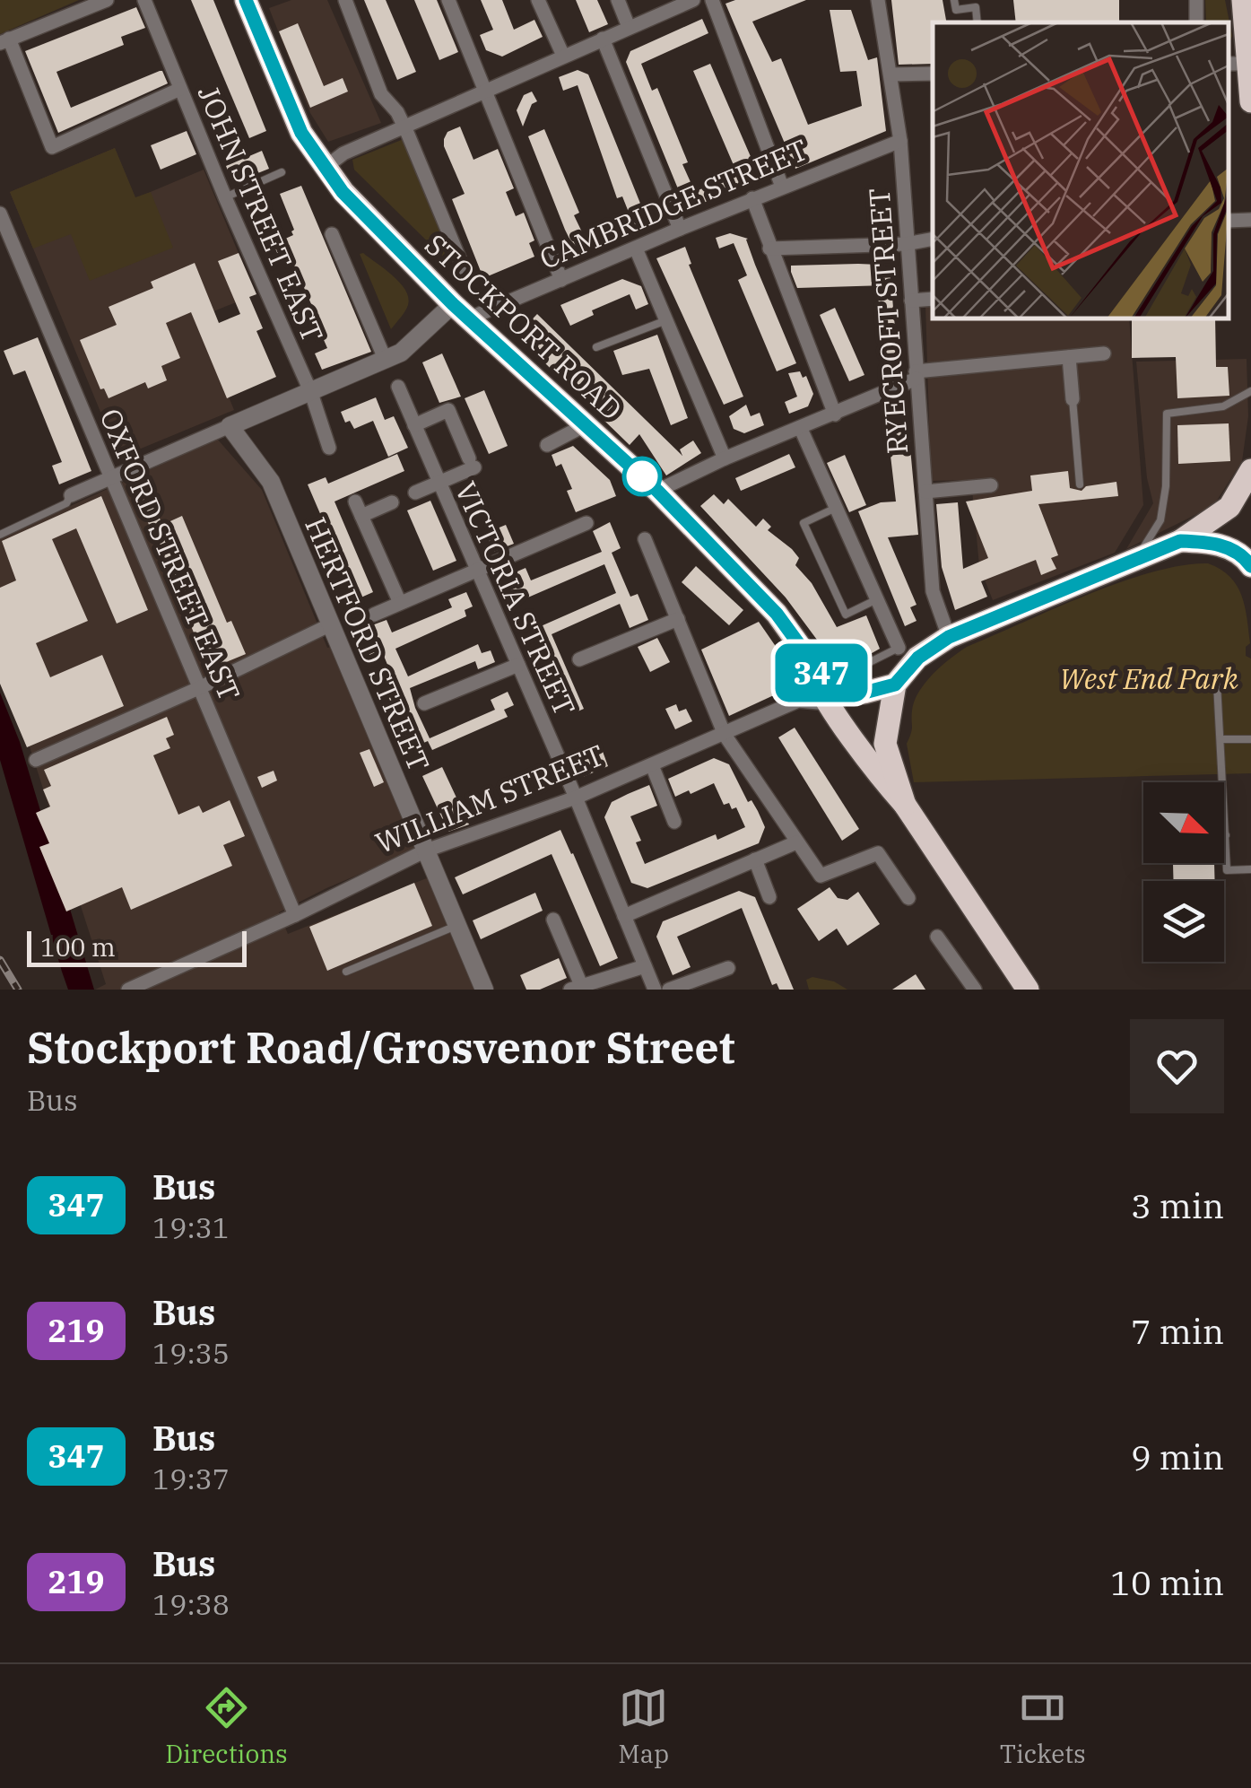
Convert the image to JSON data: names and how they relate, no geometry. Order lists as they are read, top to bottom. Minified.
{"streets":{"highway":["STOCKPORT ROAD"],"street":["CAMBRIDGE STREET","JOHN STREET EAST","RYECROFT STREET","OXFORD STREET EAST","VICTORIA STREET","HERTFORD STREET","WILLIAM STREET"]},"crossings":[["CAMBRIDGE STREET","JOHN STREET EAST"],["CAMBRIDGE STREET","RYECROFT STREET"],["CAMBRIDGE STREET","STOCKPORT ROAD"],["CAMBRIDGE STREET","OXFORD STREET EAST"],["CAMBRIDGE STREET","HERTFORD STREET"],["STOCKPORT ROAD","WILLIAM STREET"],["OXFORD STREET EAST","WILLIAM STREET"],["VICTORIA STREET","WILLIAM STREET"],["HERTFORD STREET","WILLIAM STREET"]],"parks":["West End Park"],"lines":["bus line 347"],"scale_bar":"100 m","north":"bottom right","page":{"on_map":"347","scale":"100 m","heading":["Stockport Road/Grosvenor Street","Bus"],"list":[{"mark":"347","name":"Bus","note":"19:31","value":"3 min"},{"mark":"219","name":"Bus","note":"19:35","value":"7 min"},{"mark":"347","name":"Bus","note":"19:37","value":"9 min"},{"mark":"219","name":"Bus","note":"19:38","value":"10 min"}],"tabs":["Directions","Map","Tickets"]}}
